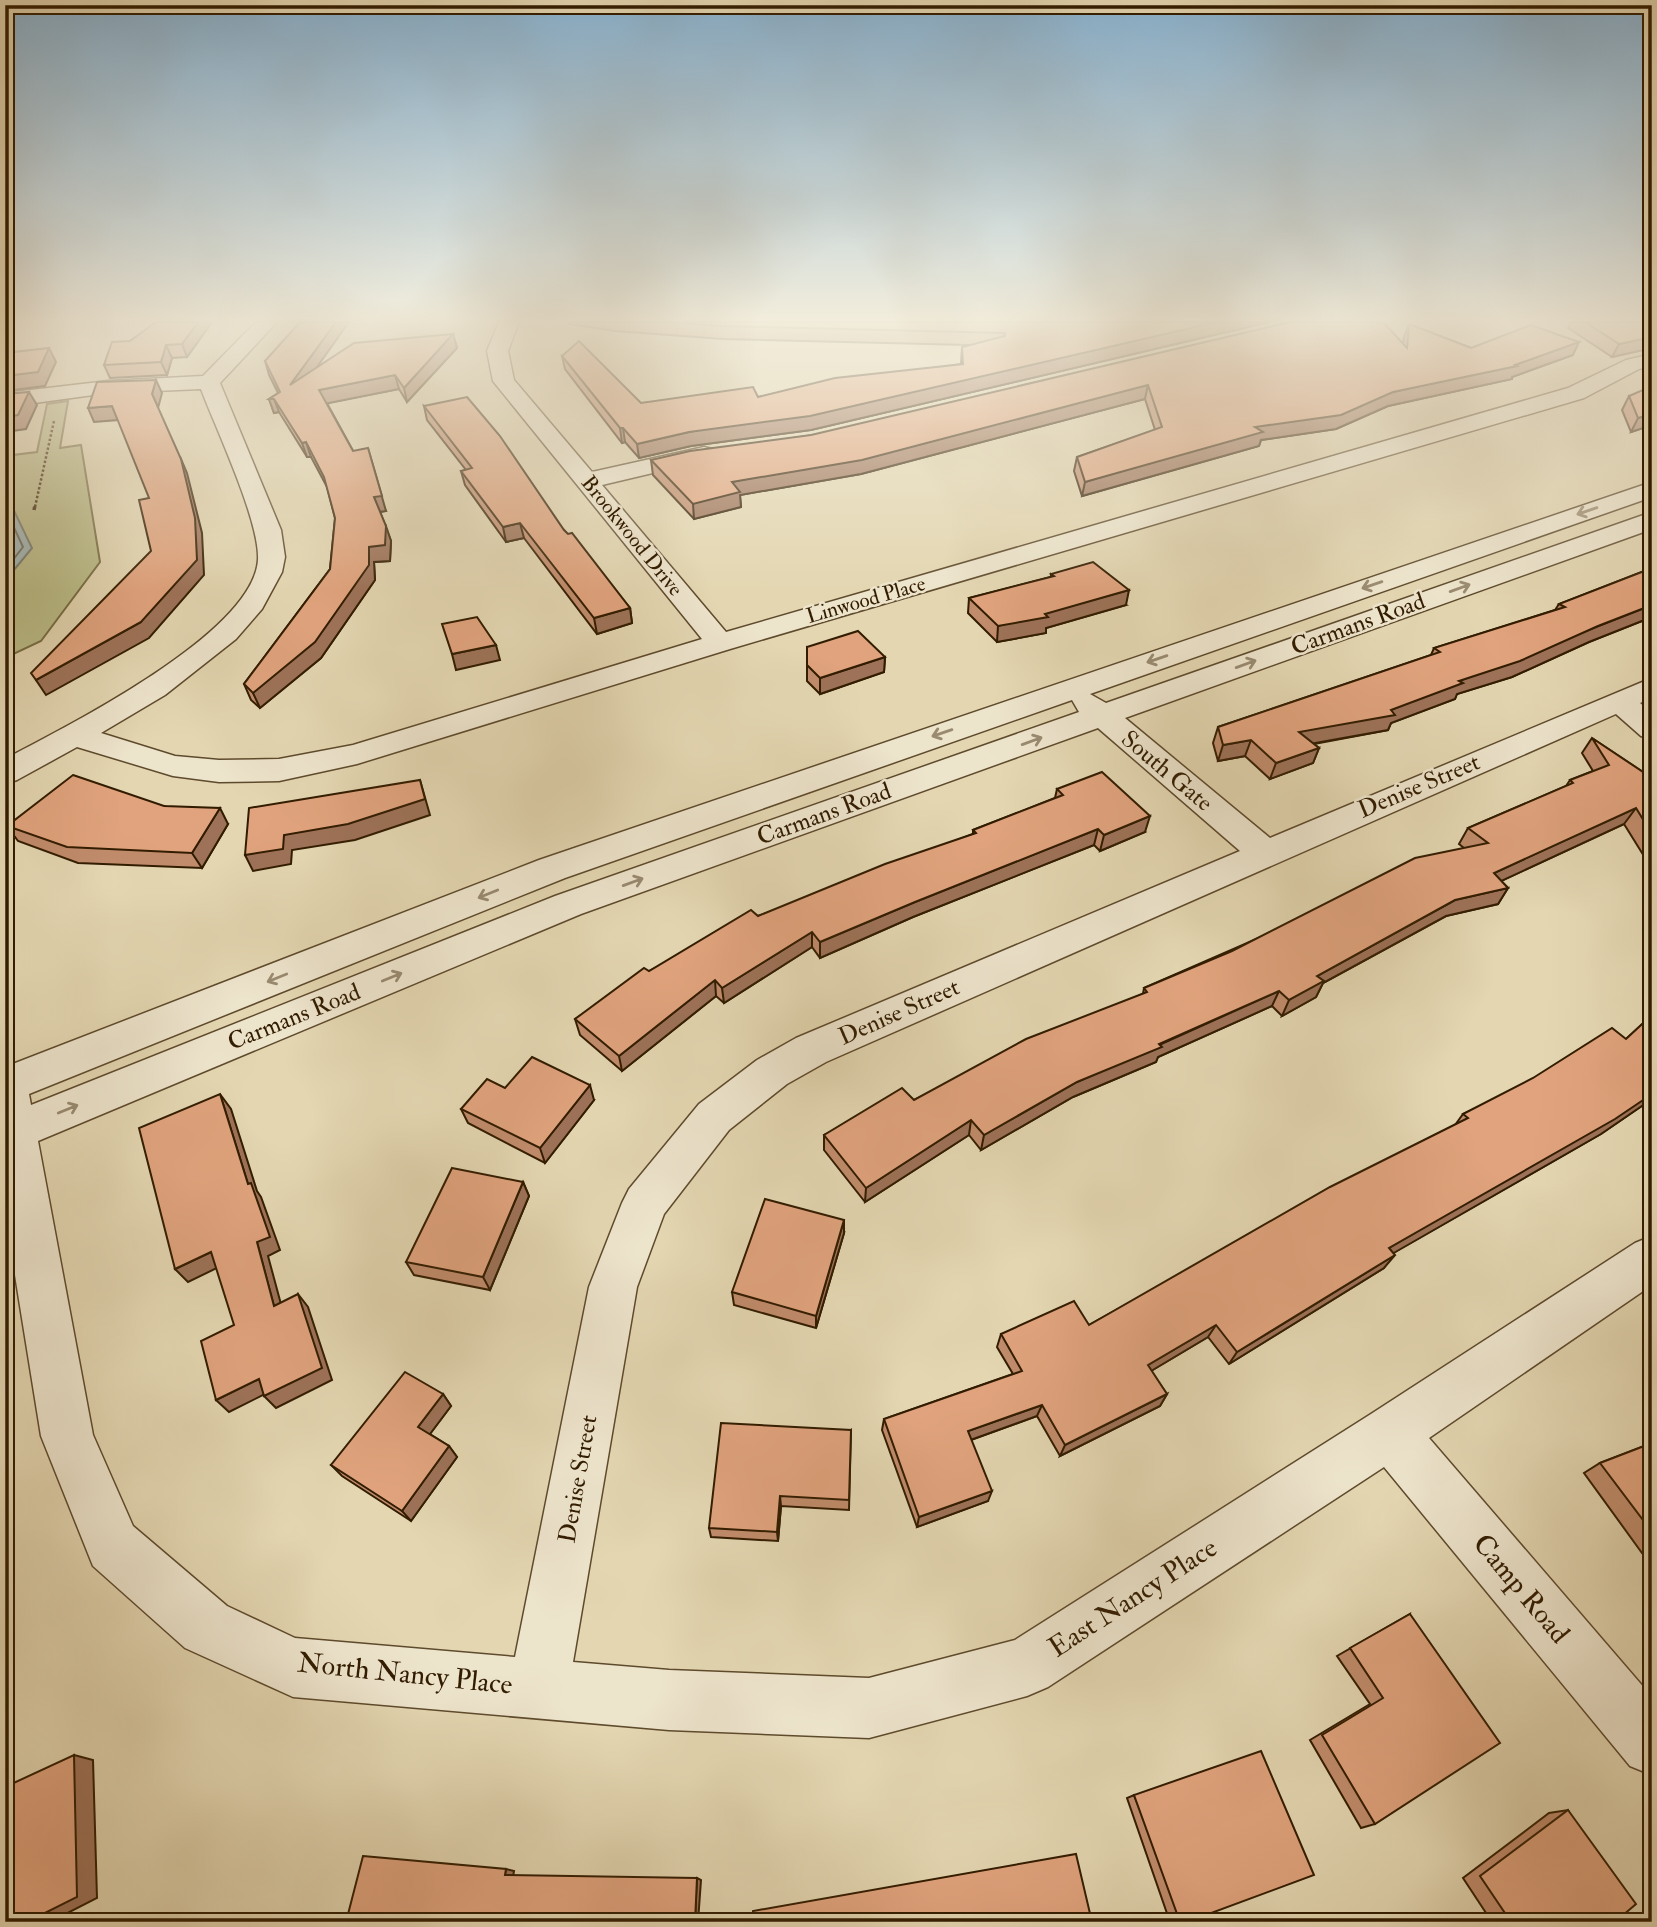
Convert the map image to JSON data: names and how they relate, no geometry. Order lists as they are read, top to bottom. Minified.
{"streets":{"street":["Brookwood Drive","Linwood Place","Carmans Road","South Gate","Denise Street","Camp Road","East Nancy Place","North Nancy Place"]},"crossings":[["Brookwood Drive","Linwood Place"],["Carmans Road","South Gate"],["Carmans Road","North Nancy Place"],["South Gate","Denise Street"],["Denise Street","East Nancy Place"],["Denise Street","North Nancy Place"],["Camp Road","East Nancy Place"],["East Nancy Place","North Nancy Place"]]}
